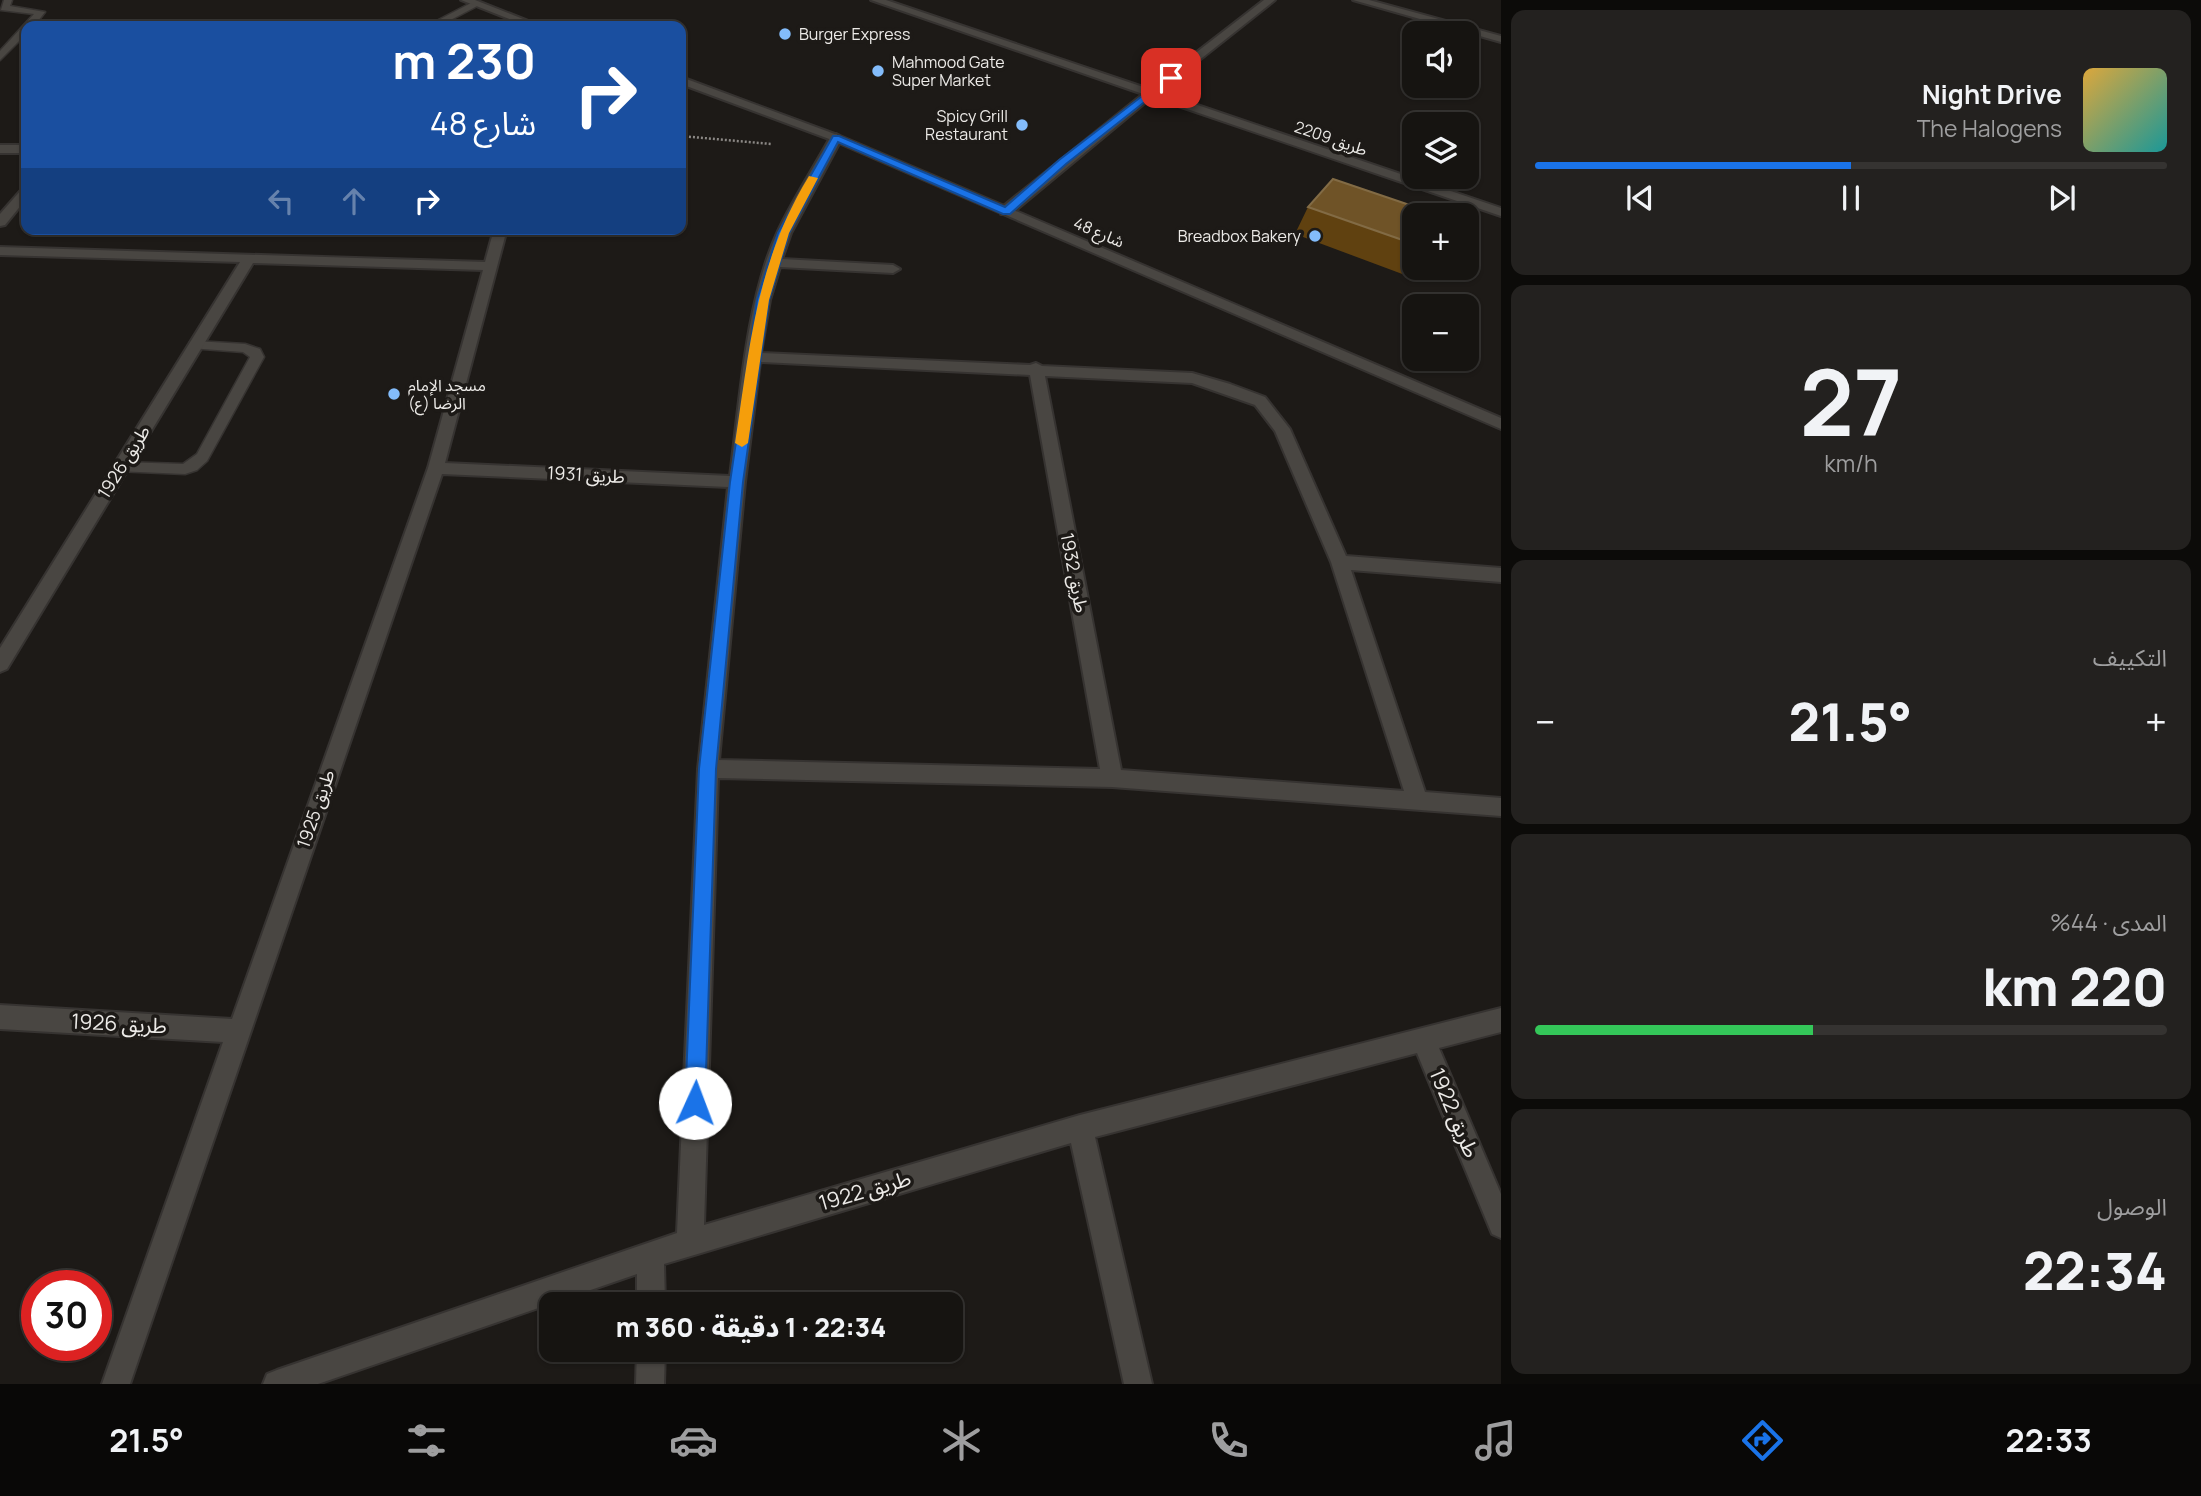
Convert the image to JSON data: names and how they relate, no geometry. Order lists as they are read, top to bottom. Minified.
{"streets":{"street":["طريق 2209","شارع 48","طريق 1926","طريق 1931","طريق 1932","طريق 1925","طريق 1922"]},"crossings":[["طريق 1926","طريق 1925"],["طريق 1931","طريق 1925"]],"places":["Burger Express","Mahmood Gate Super Market","Spicy Grill Restaurant","Breadbox Bakery","مسجد الإمام الرضا (ع)"],"page":{"map_buttons":["+","−"],"turn":["230 m","شارع 48"],"song":["Night Drive","The Halogens"],"tile":[["27","km/h"],"التكييف",["المدى · 44%","220 km"],["الوصول","22:34"]],"heat":["−","21.5°","+"],"limit":"30","trip":"22:34 · 1 دقيقة · 360 m","tabs":["22:33","21.5°"]}}
